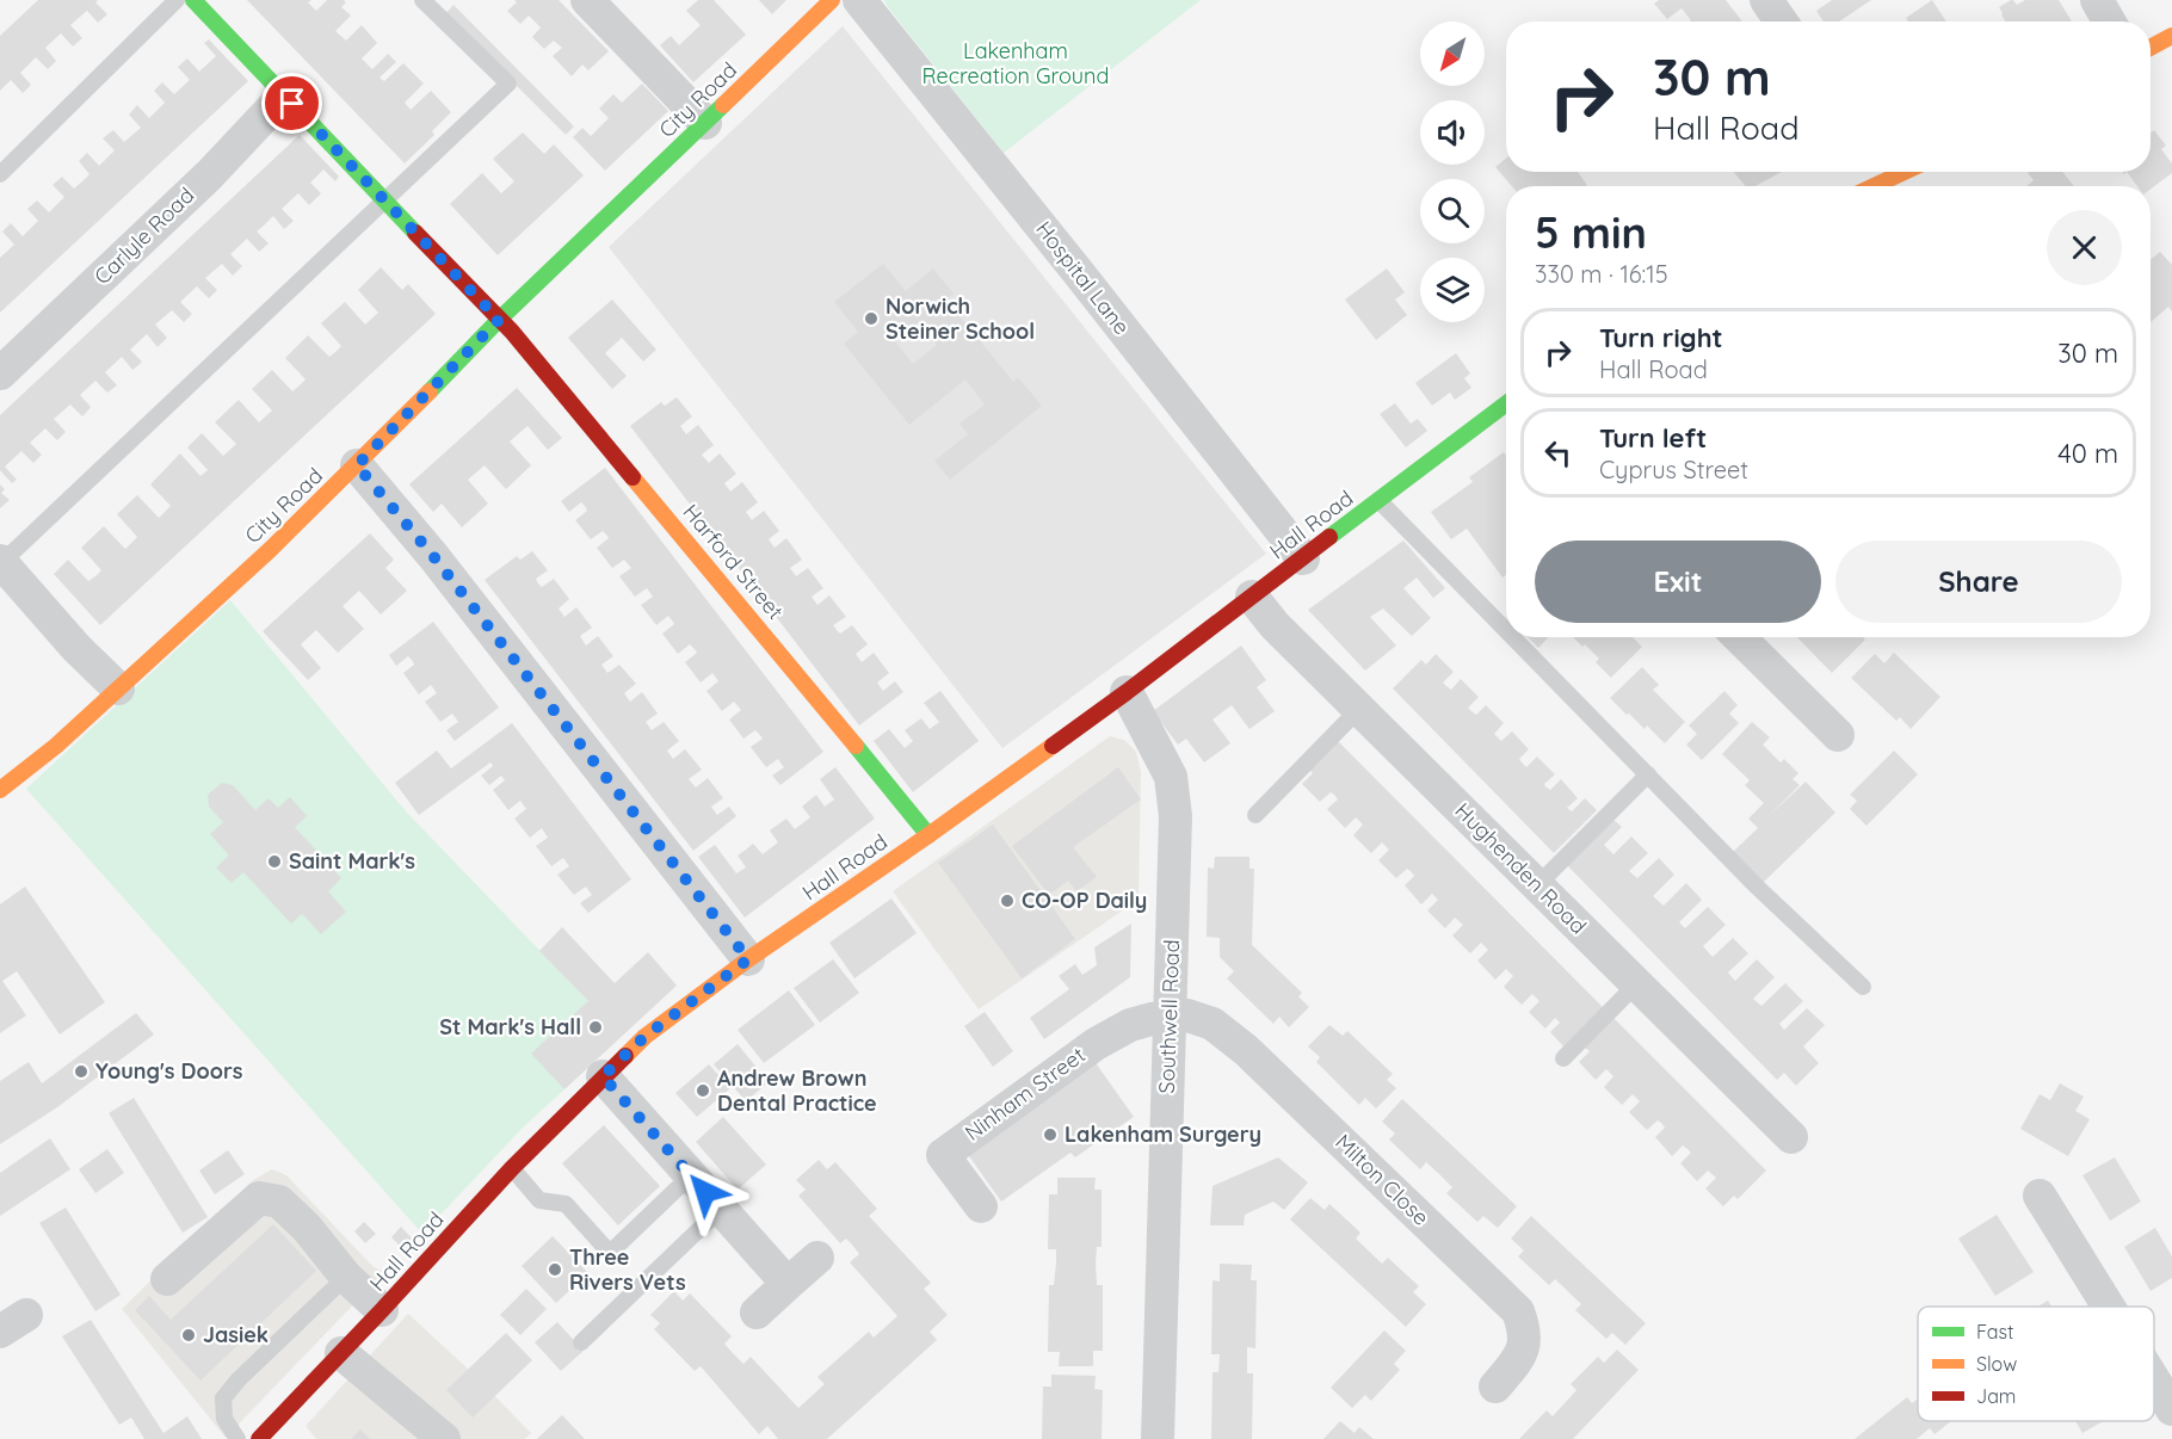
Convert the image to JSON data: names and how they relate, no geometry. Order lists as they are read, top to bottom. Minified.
{"streets":{"street":["City Road","Carlyle Road","Hospital Lane","Hall Road","Harford Street","Hughenden Road","Southwell Road","Ninham Street","Milton Close"]},"crossings":[["City Road","Harford Street"],["Carlyle Road","Harford Street"],["Hospital Lane","Hall Road"],["Hall Road","Harford Street"],["Hall Road","Hughenden Road"],["Hall Road","Southwell Road"],["Southwell Road","Ninham Street"],["Southwell Road","Milton Close"],["Ninham Street","Milton Close"]],"parks":["Lakenham Recreation Ground"],"places":["Norwich Steiner School","Saint Mark's","CO-OP Daily","St Mark's Hall","Young's Doors","Andrew Brown Dental Practice","Lakenham Surgery","Three Rivers Vets","Jasiek"],"legend":["Fast","Slow","Jam"],"north":"bottom left","page":{"turn":["30 m","Hall Road"],"heading":["5 min","330 m · 16:15"],"list":[{"name":"Turn right","note":"Hall Road","value":"30 m"},{"name":"Turn left","note":"Cyprus Street","value":"40 m"}],"buttons":["Exit","Share"]}}
